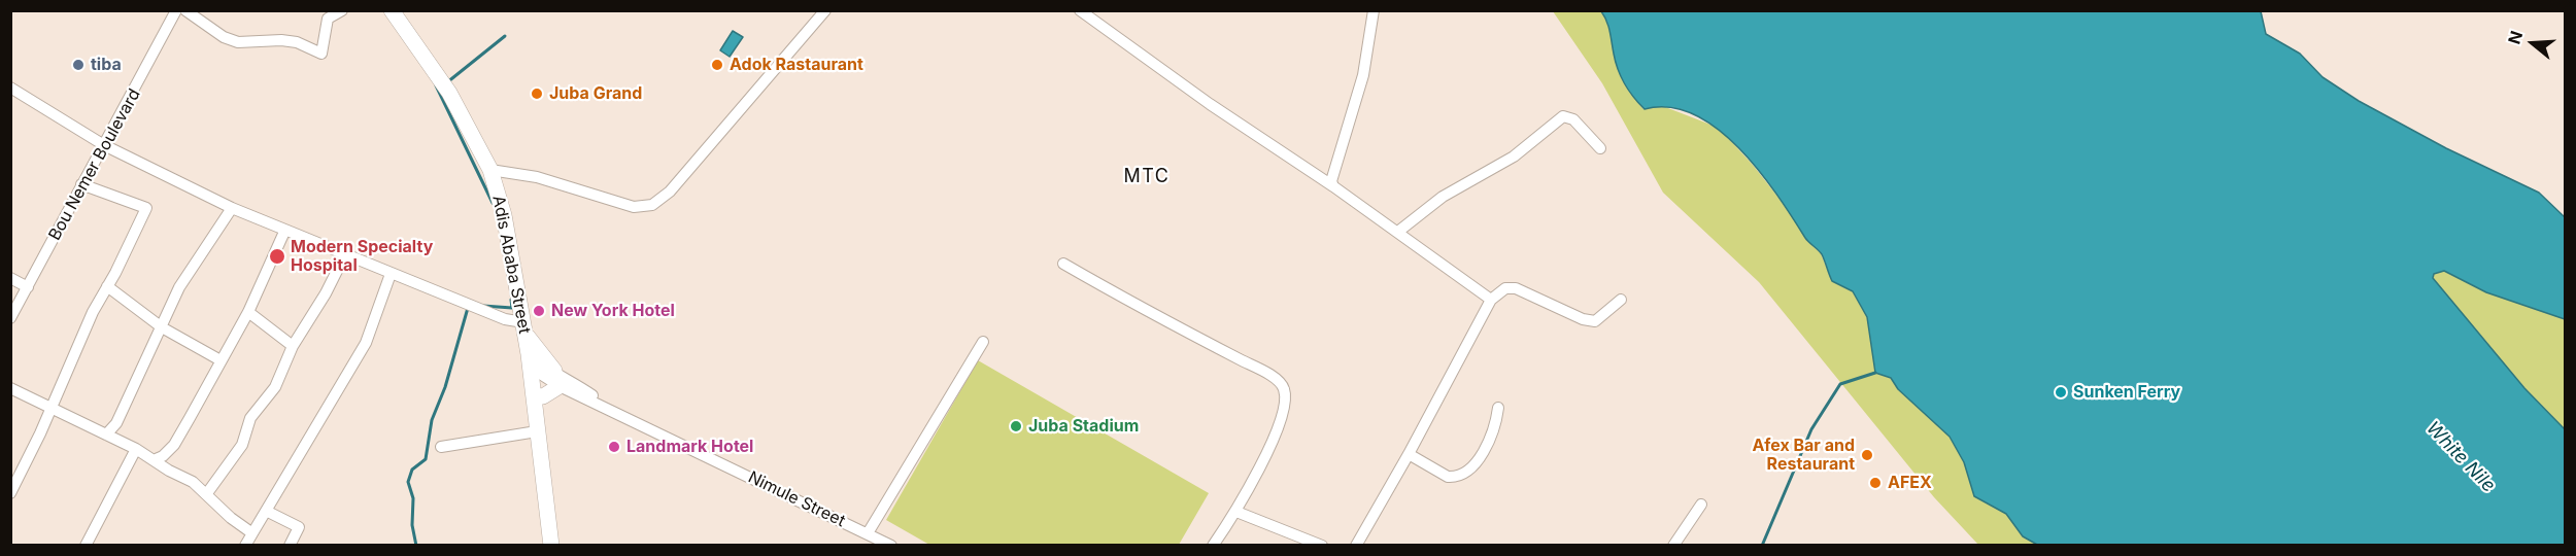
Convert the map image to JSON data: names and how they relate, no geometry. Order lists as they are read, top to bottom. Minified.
{"streets":{"street":["Bou Nemer Boulevard","Adis Ababa Street","Nimule Street"]},"crossings":[["Adis Ababa Street","Nimule Street"]],"districts":["MTC"],"water":["White Nile"],"places":["tiba","Adok Rastaurant","Juba Grand","Modern Specialty Hospital","New York Hotel","Sunken Ferry","Juba Stadium","Landmark Hotel","Afex Bar and Restaurant","AFEX"],"north":"left"}
